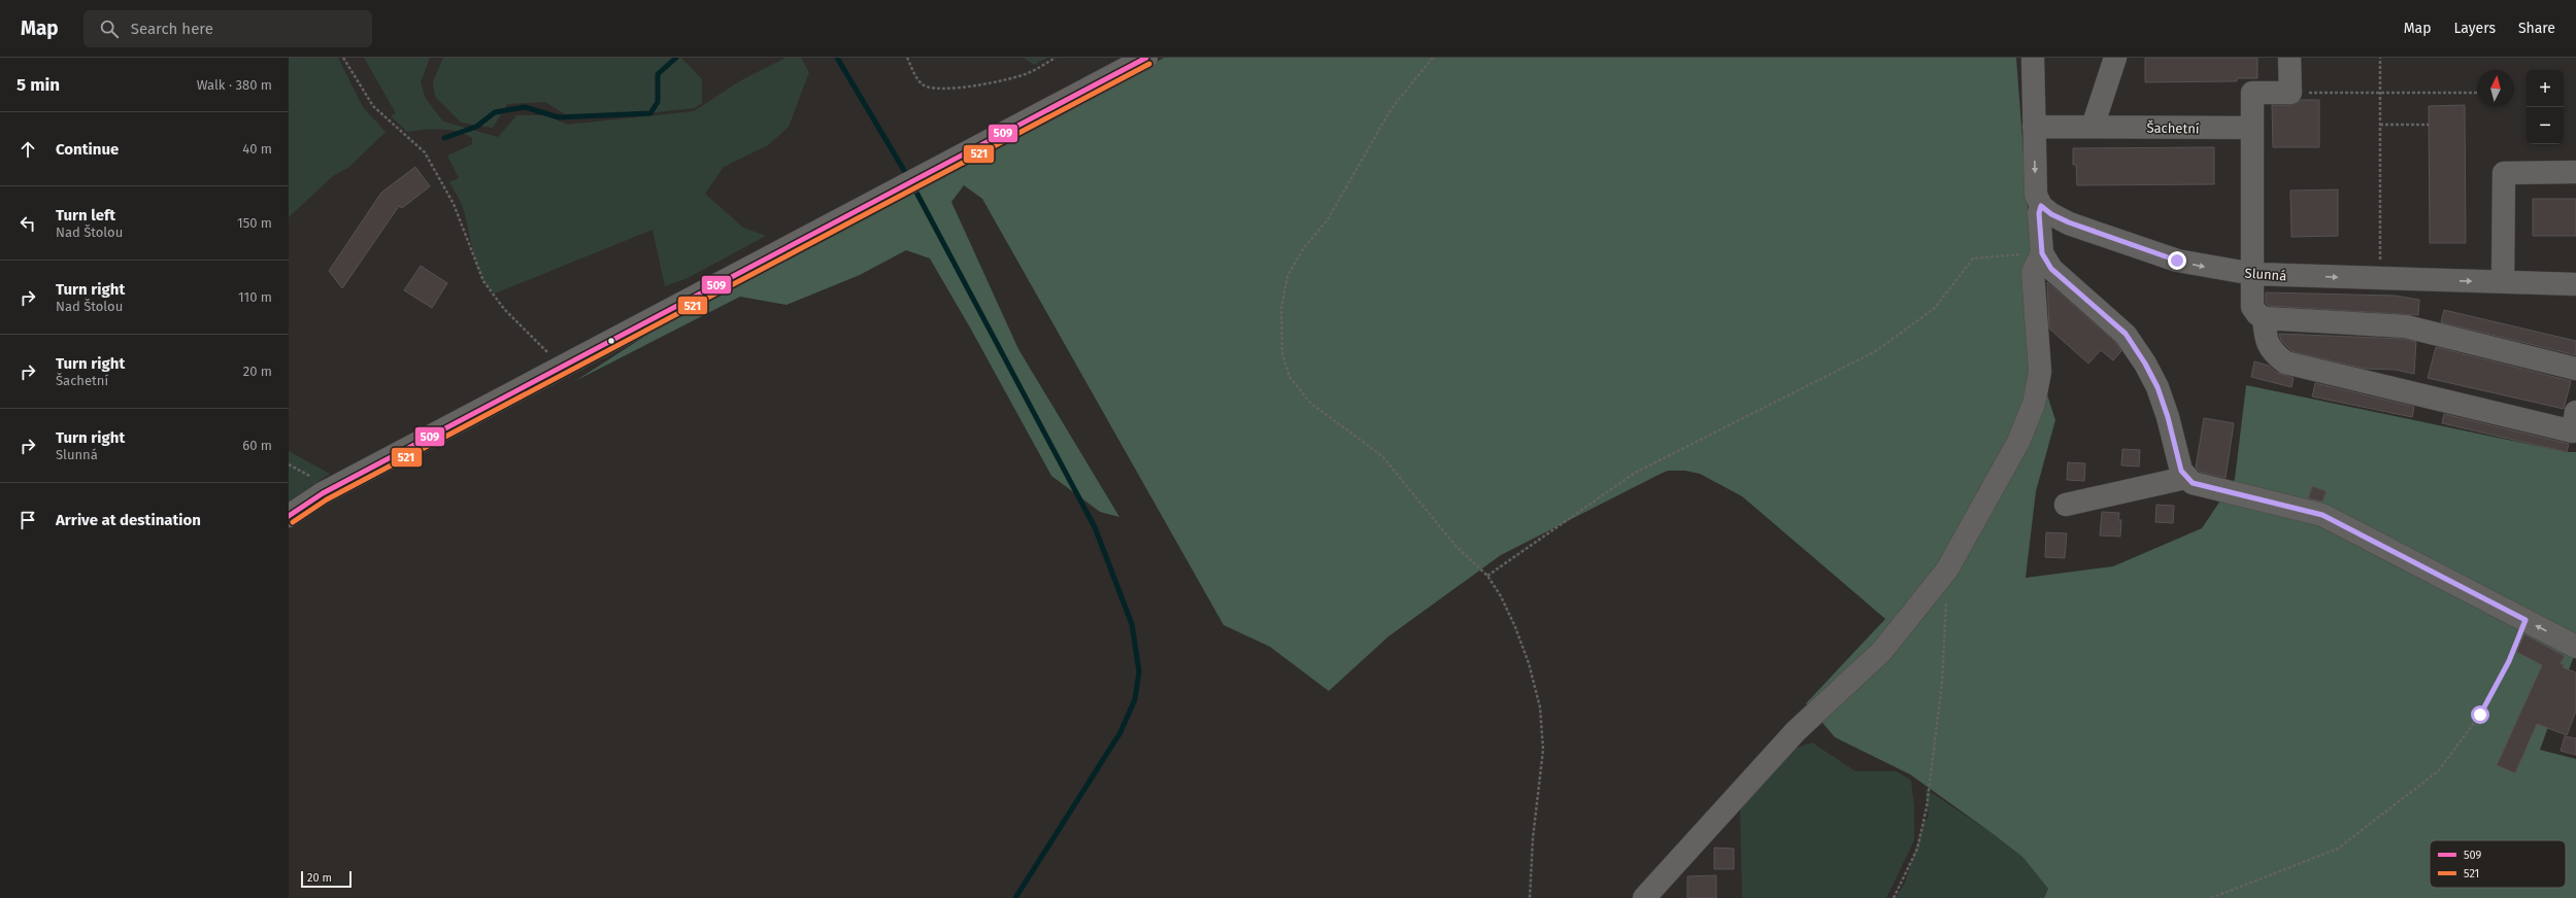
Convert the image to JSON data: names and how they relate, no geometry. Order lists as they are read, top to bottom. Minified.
{"streets":{"street":["Šachetní","Slunná"]},"lines":["transit line 509","transit line 521"],"legend":["509","521"],"scale_bar":"20 m","north":"top","page":{"header":"Map","search":"Search here","nav":["Map","Layers","Share"],"heading":["5 min","Walk · 380 m"],"map_buttons":["+","−"],"list":[["Continue","40 m"],["Turn left","Nad Štolou","150 m"],["Turn right","Nad Štolou","110 m"],["Turn right","Šachetní","20 m"],["Turn right","Slunná","60 m"],"Arrive at destination"],"scale":"20 m"}}
